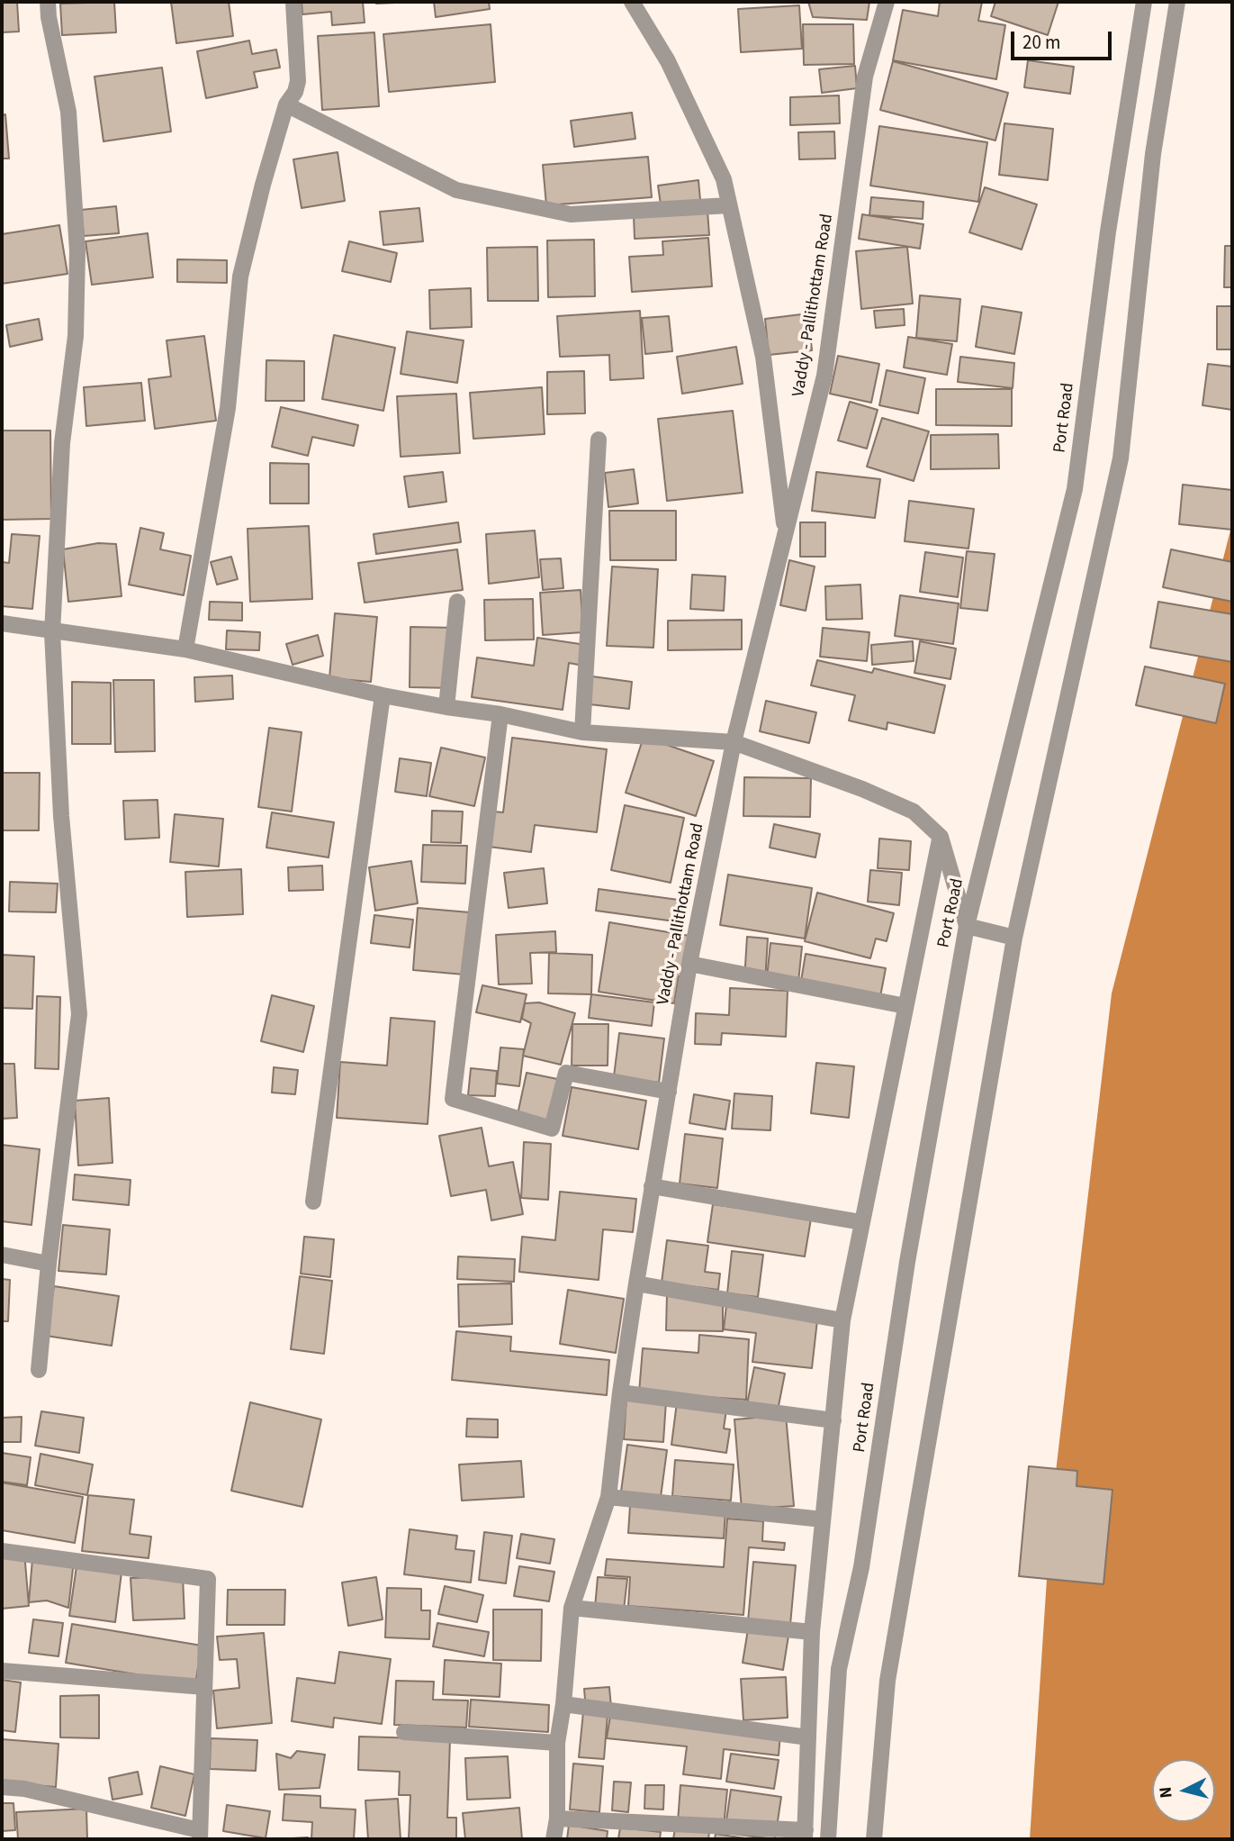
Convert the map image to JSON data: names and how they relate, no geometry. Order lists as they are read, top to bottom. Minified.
{"streets":{"street":["Vaddy - Pallithottam Road","Port Road"]},"scale_bar":"20 m","north":"left"}
